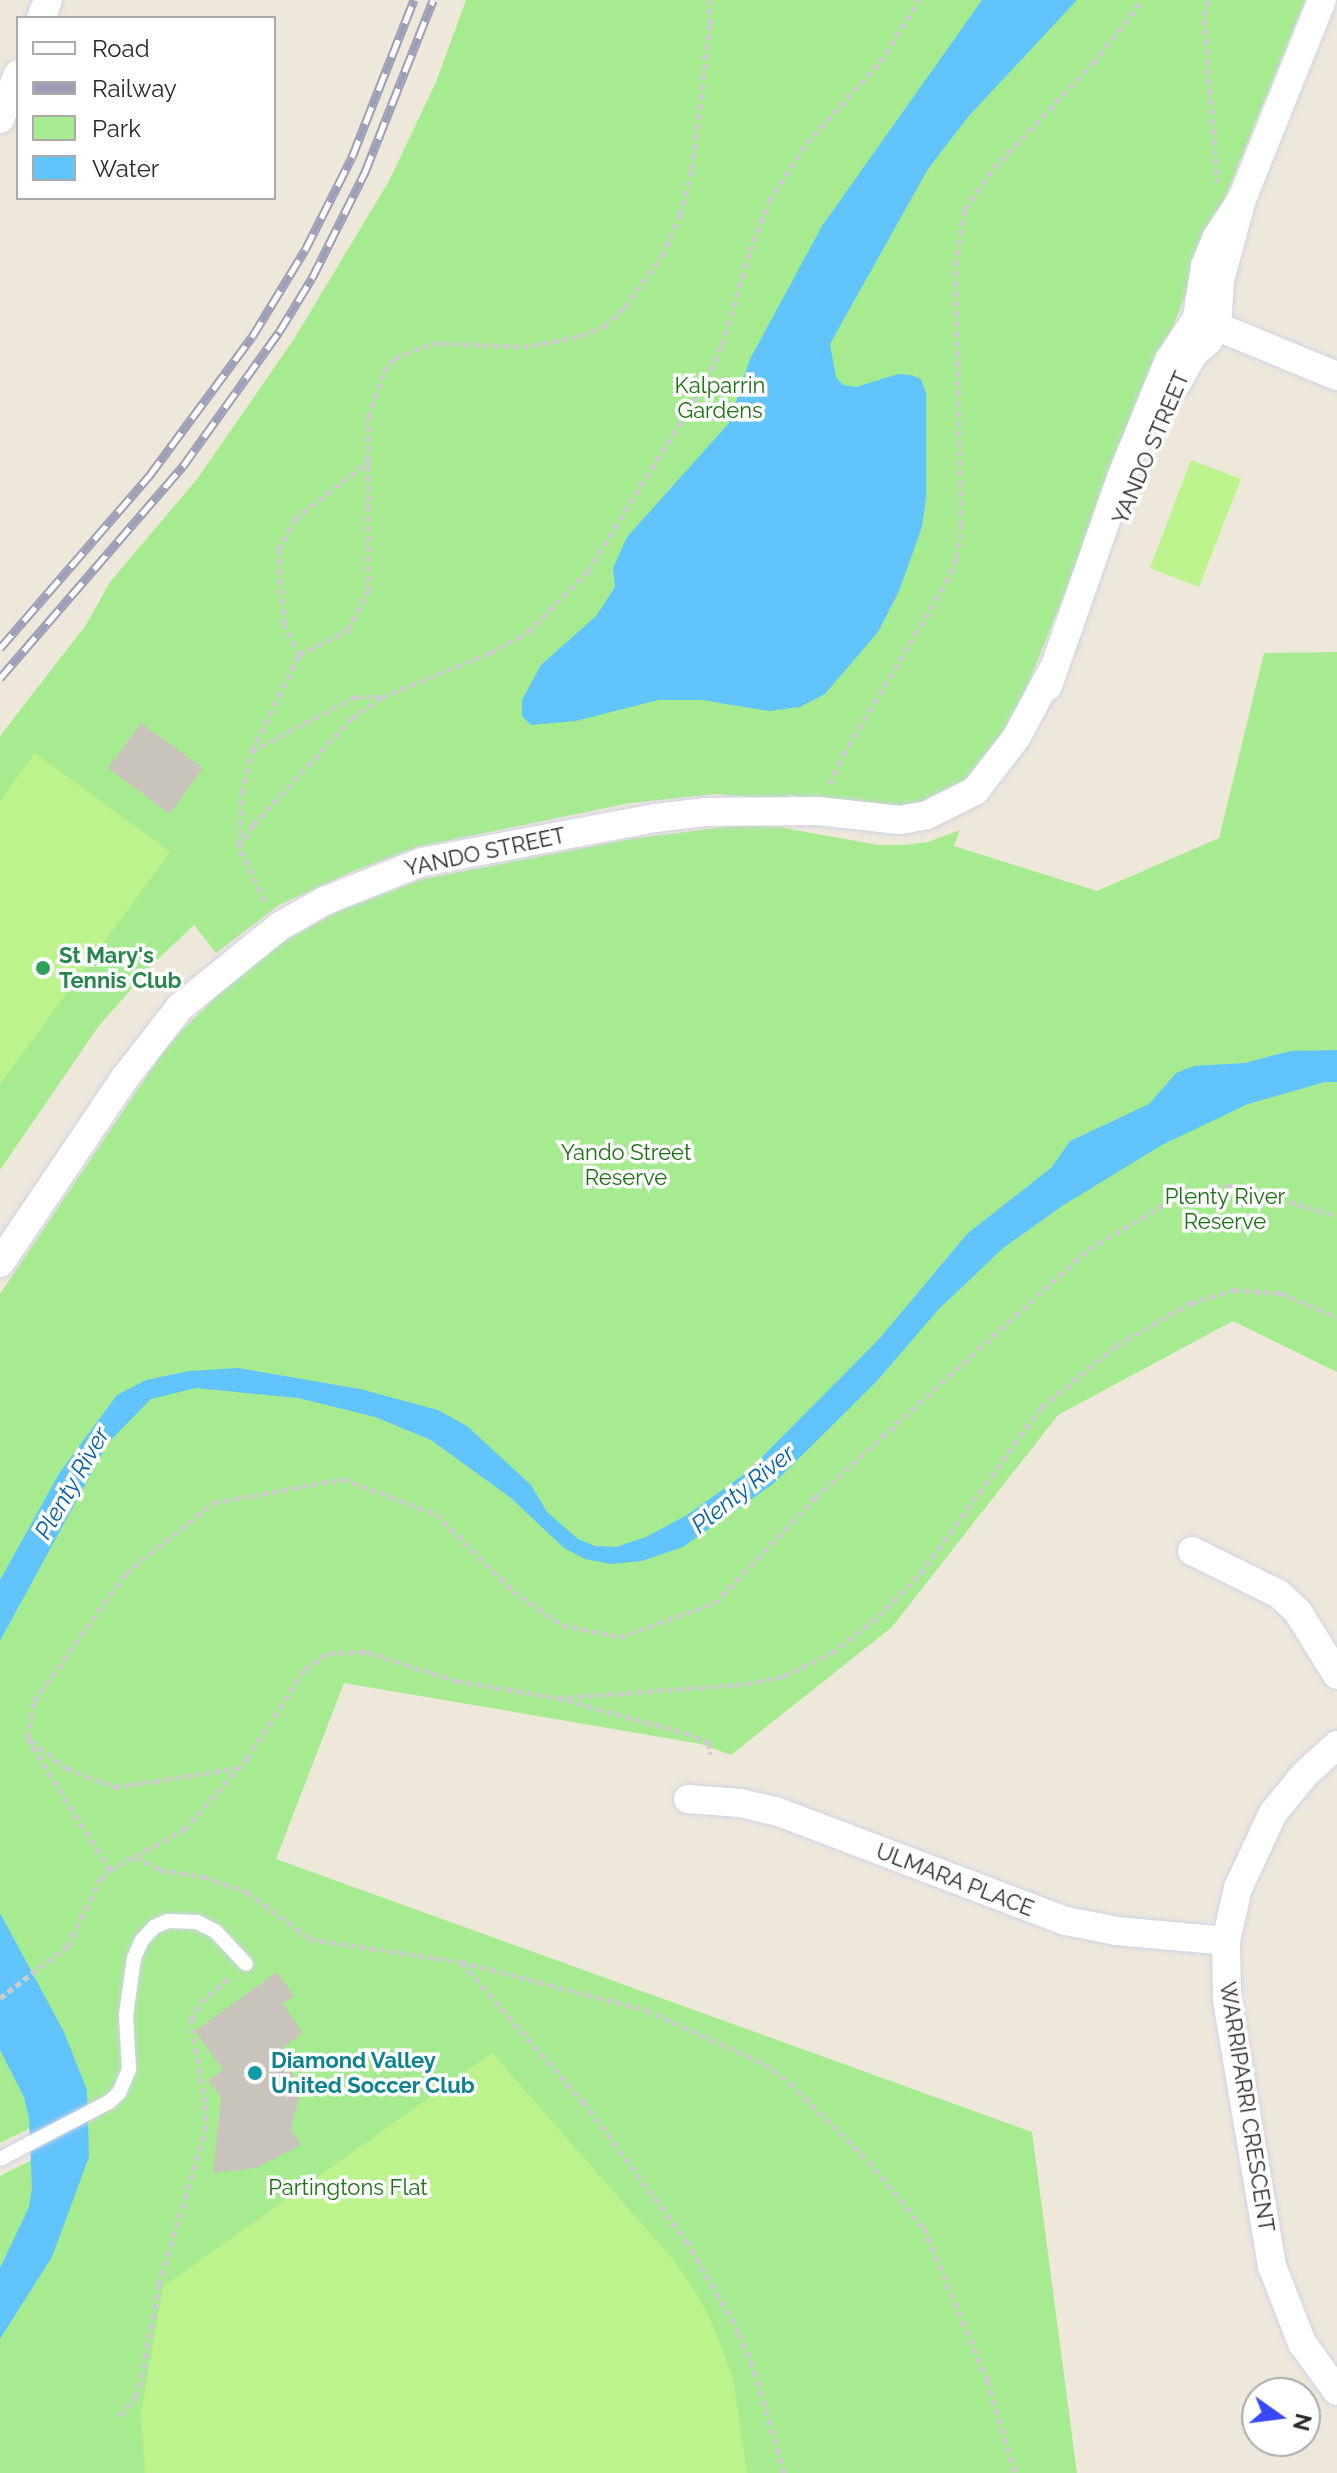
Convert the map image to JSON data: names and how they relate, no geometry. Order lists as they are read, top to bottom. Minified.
{"streets":{"street":["YANDO STREET","ULMARA PLACE","WARRIPARRI CRESCENT"]},"crossings":[["ULMARA PLACE","WARRIPARRI CRESCENT"]],"water":["Plenty River"],"parks":["Kalparrin Gardens","Yando Street Reserve","Plenty River Reserve","Partingtons Flat"],"places":["St Mary's Tennis Club","Diamond Valley United Soccer Club"],"legend":["Road","Railway","Park","Water"],"north":"right"}
